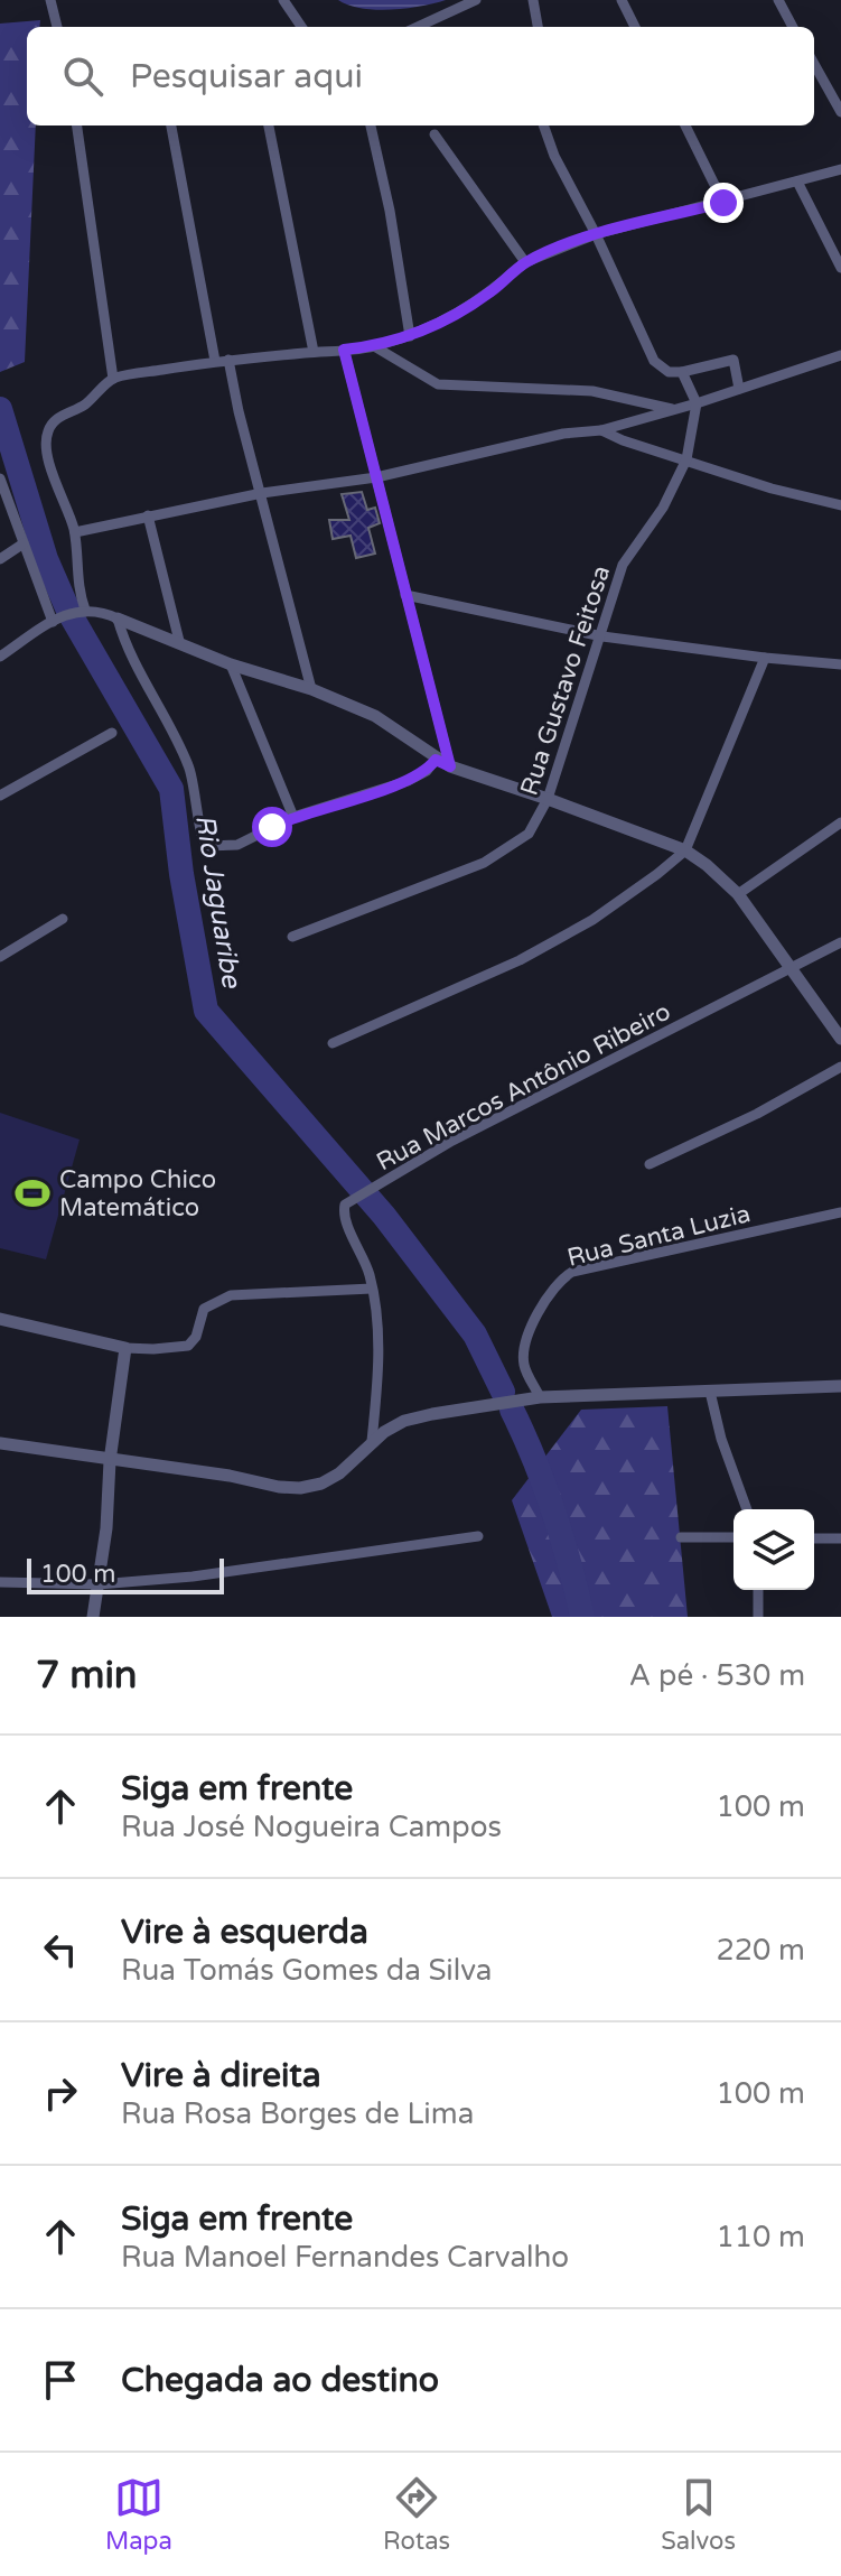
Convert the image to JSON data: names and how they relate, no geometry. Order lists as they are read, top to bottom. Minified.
{"streets":{"street":["Rua Gustavo Feitosa","Rua Marcos Antônio Ribeiro","Rua Santa Luzia"]},"water":["Rio Jaguaribe"],"places":{"sports":["Campo Chico Matemático"]},"scale_bar":"100 m","page":{"search":"Pesquisar aqui","scale":"100 m","heading":["7 min","A pé · 530 m"],"list":[["Siga em frente","Rua José Nogueira Campos","100 m"],["Vire à esquerda","Rua Tomás Gomes da Silva","220 m"],["Vire à direita","Rua Rosa Borges de Lima","100 m"],["Siga em frente","Rua Manoel Fernandes Carvalho","110 m"],"Chegada ao destino"],"nav":["Mapa","Rotas","Salvos"]}}
